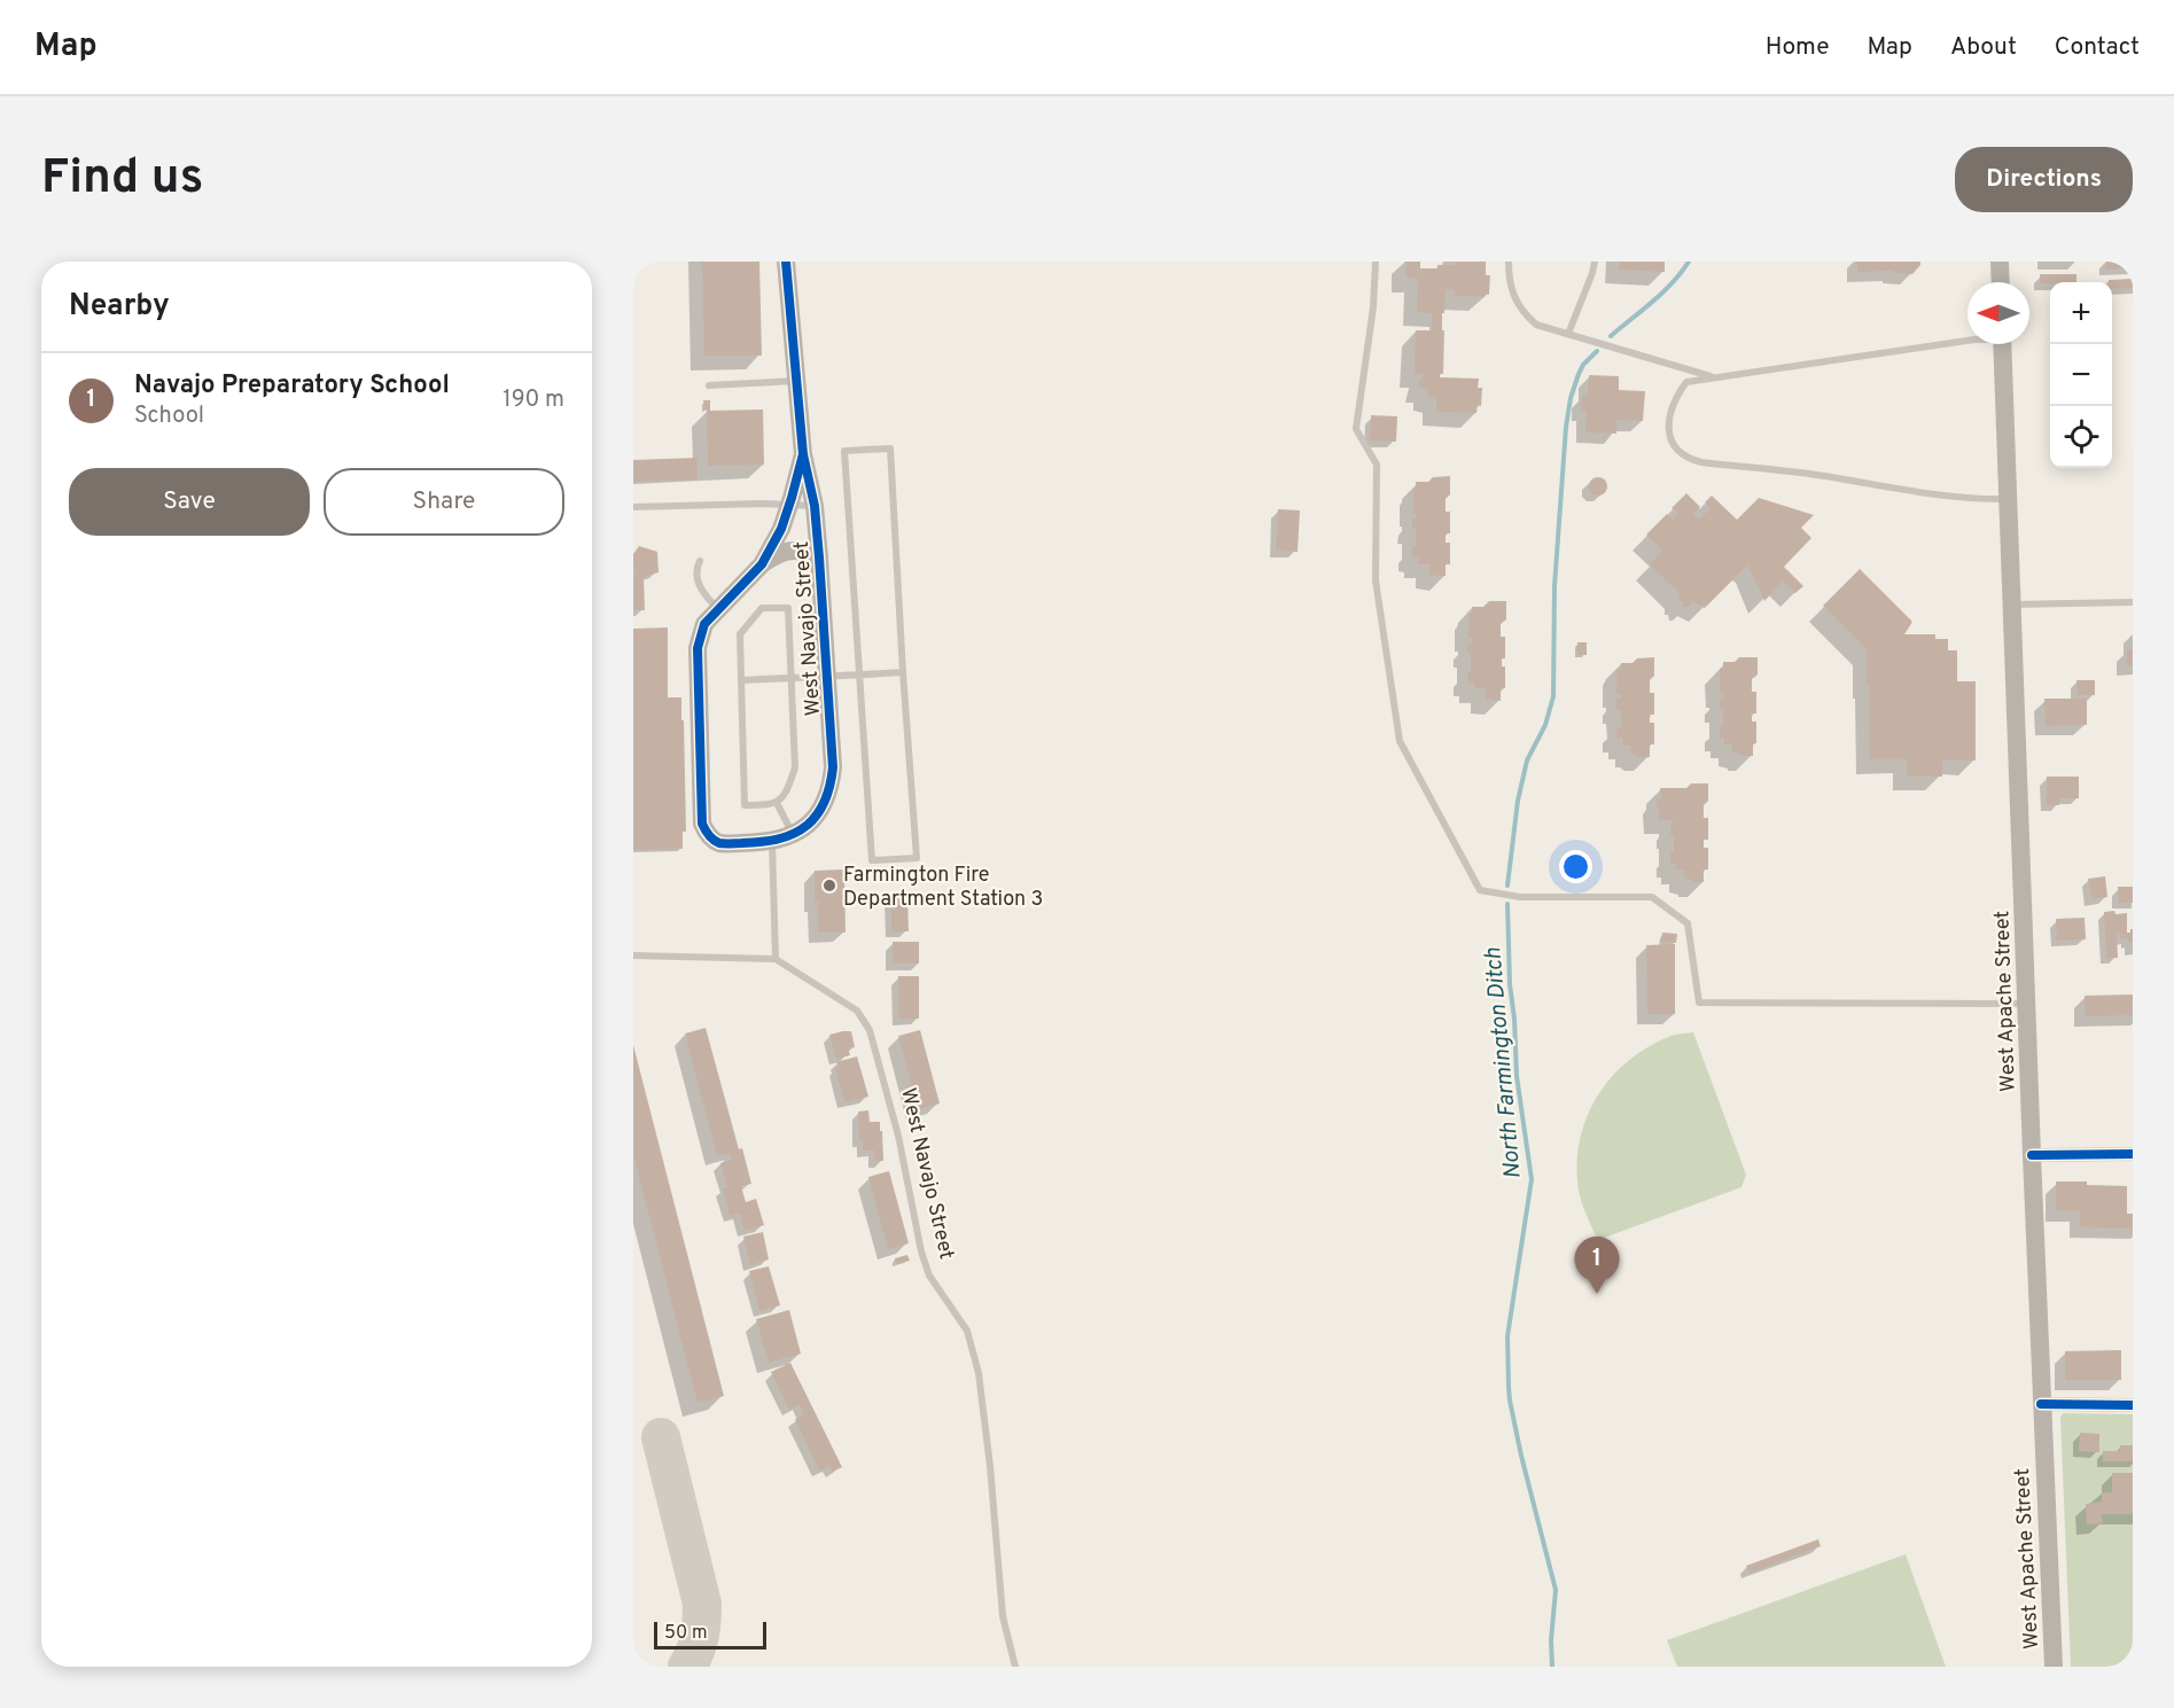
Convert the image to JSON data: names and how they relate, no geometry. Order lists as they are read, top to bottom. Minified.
{"streets":{"main road":["West Navajo Street","West Apache Street"]},"water":["North Farmington Ditch"],"places":["Farmington Fire Department Station 3"],"scale_bar":"50 m","north":"left","page":{"header":"Map","nav":["Home","Map","About","Contact"],"buttons":["Directions",["Save","Share"]],"title":"Find us","heading":"Nearby","map_buttons":["+","−"],"list":[{"mark":"1","name":"Navajo Preparatory School","note":"School","value":"190 m"}],"pins":"1","scale":"50 m"}}
